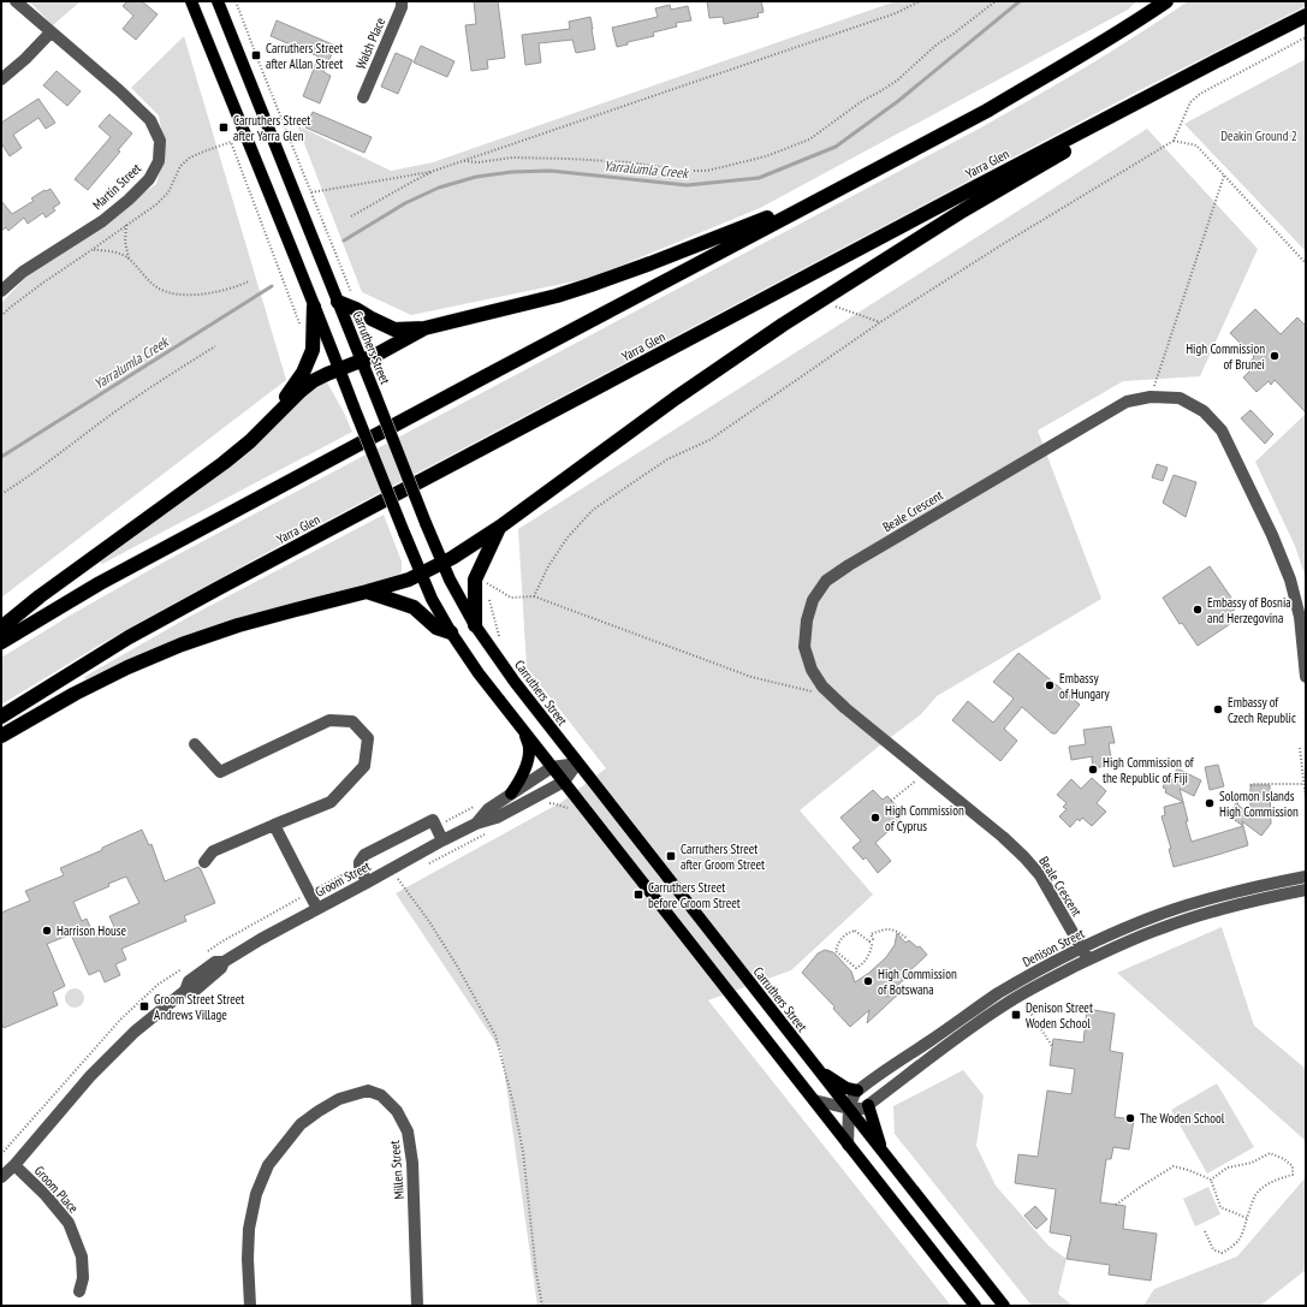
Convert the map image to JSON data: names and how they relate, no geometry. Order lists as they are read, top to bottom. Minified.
{"streets":{"highway":["Yarra Glen"],"main road":["Carruthers Street"],"street":["Walsh Place","Martin Street","Beale Crescent","Groom Street","Denison Street","Millen Street","Groom Place"]},"crossings":[["Carruthers Street","Groom Street"],["Carruthers Street","Denison Street"],["Beale Crescent","Denison Street"],["Groom Street","Groom Place"]],"water":["Yarralumla Creek"],"parks":["Deakin Ground 2"],"places":{"transit":["Carruthers Street after Allan Street","Carruthers Street after Yarra Glen","Carruthers Street after Groom Street","Carruthers Street before Groom Street","Groom Street Street Andrews Village","Denison Street Woden School"],"other":["High Commission of Brunei","Embassy of Bosnia and Herzegovina","Embassy of Hungary","Embassy of Czech Republic","High Commission of the Republic of Fiji","Solomon Islands High Commission","High Commission of Cyprus","Harrison House","High Commission of Botswana","The Woden School"]}}
